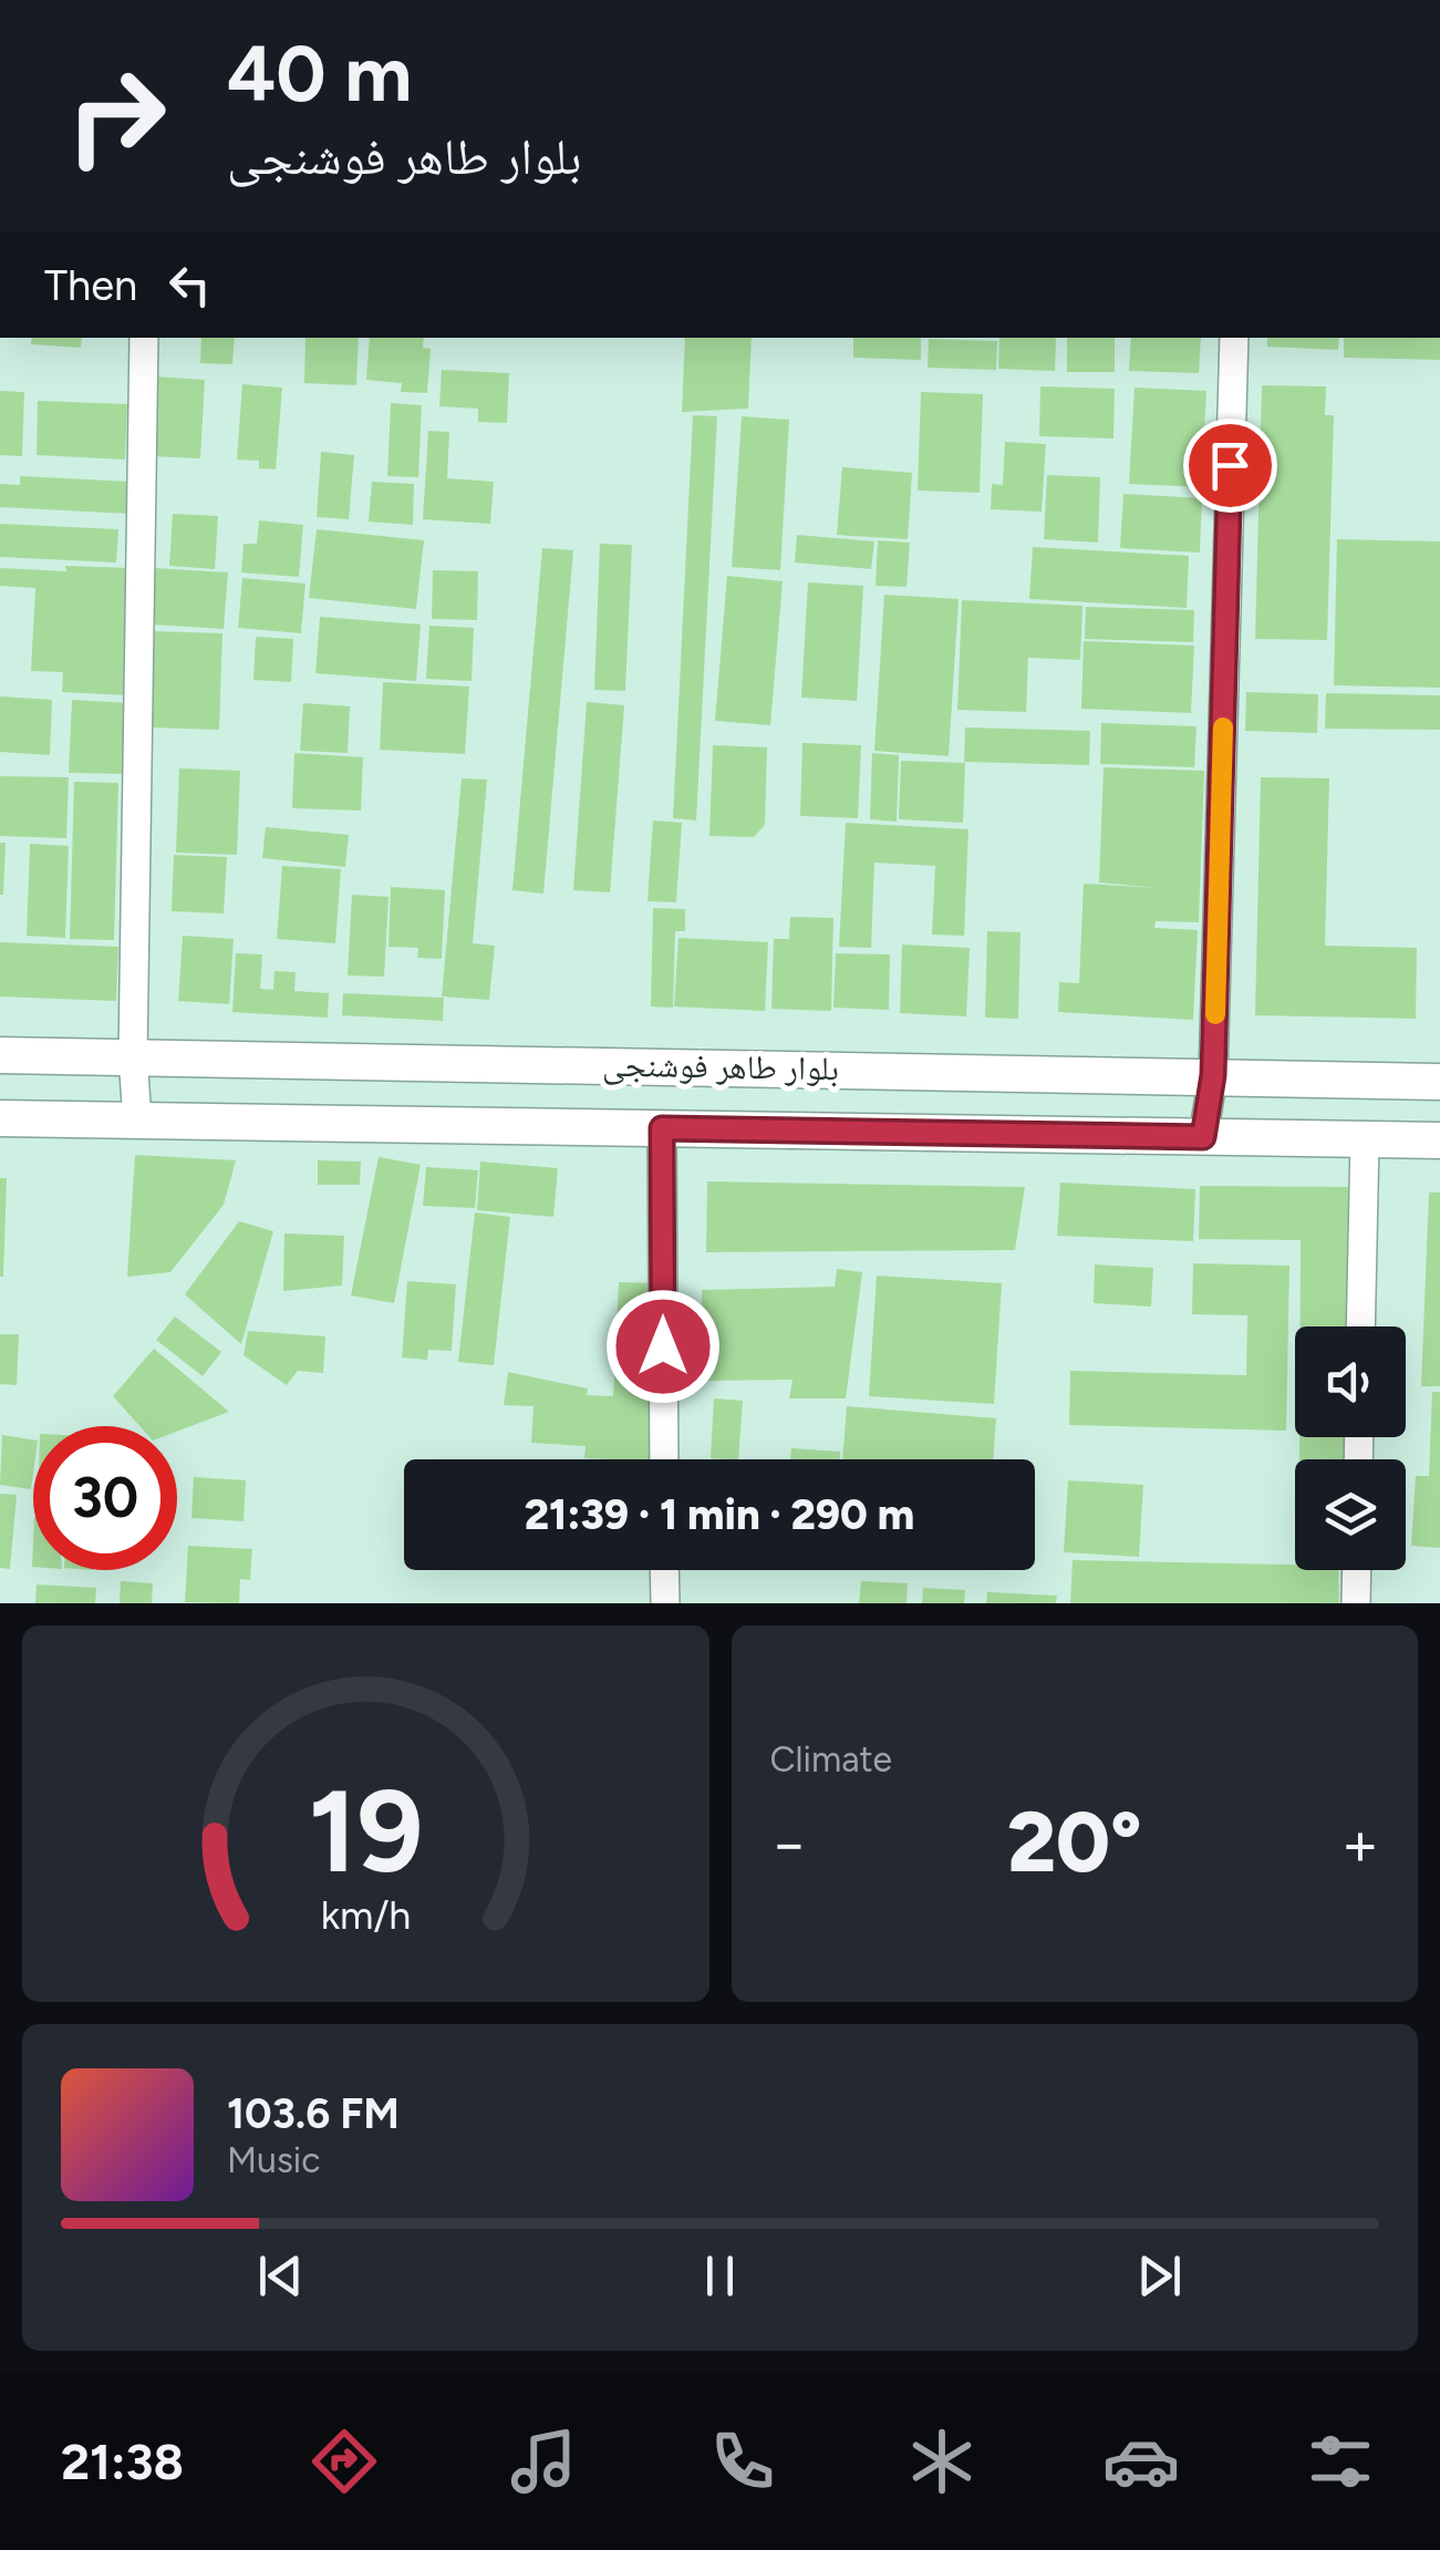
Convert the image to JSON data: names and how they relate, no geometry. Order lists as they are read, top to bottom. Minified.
{"streets":{"street":["بلوار طاهر فوشنجی"]},"page":{"turn":["40 m","بلوار طاهر فوشنجی"],"then":"Then","limit":"30","trip":"21:39 · 1 min · 290 m","tile":"Climate","heat":["−","20°","+"],"song":["103.6 FM","Music"],"tabs":"21:38","gauge":["19","km/h"]}}
